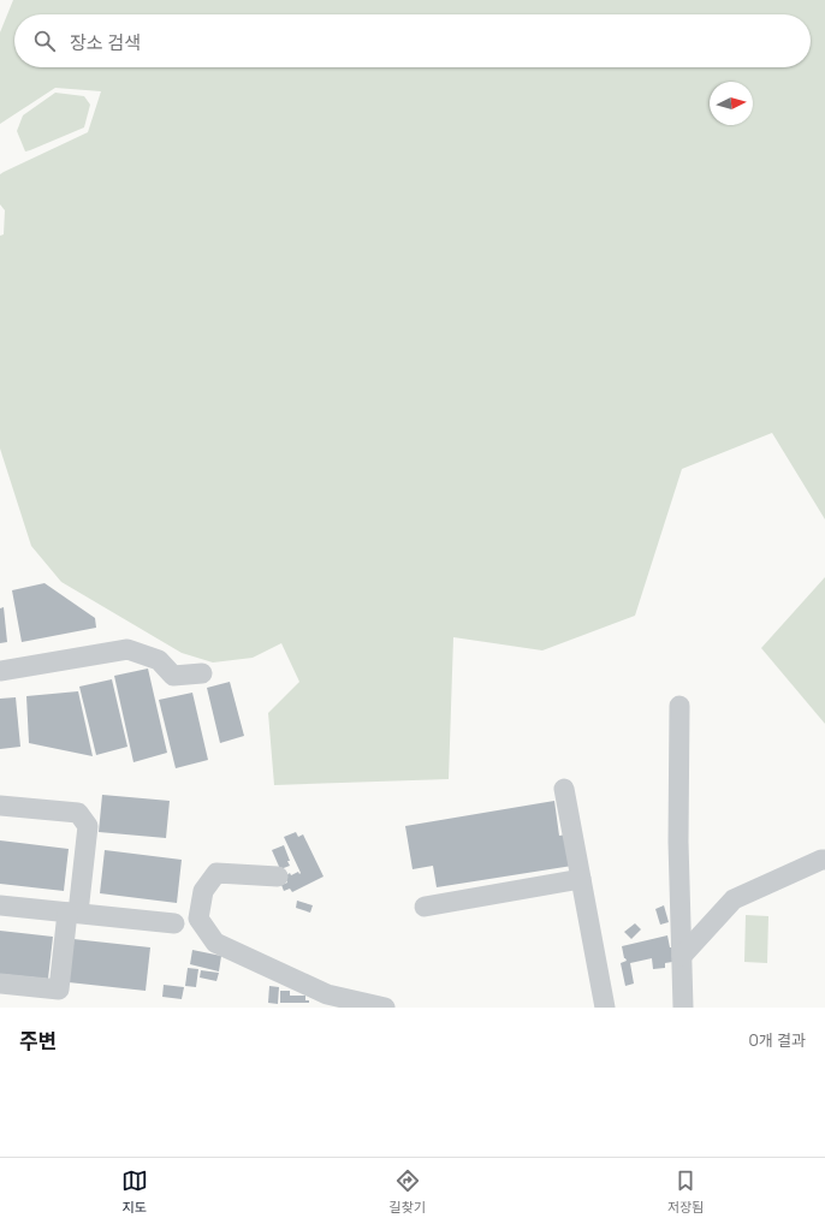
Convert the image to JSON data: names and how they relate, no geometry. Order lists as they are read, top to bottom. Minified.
{"north":"right","page":{"search":"장소 검색","heading":["주변","0개 결과"],"nav":["지도","길찾기","저장됨"]}}
